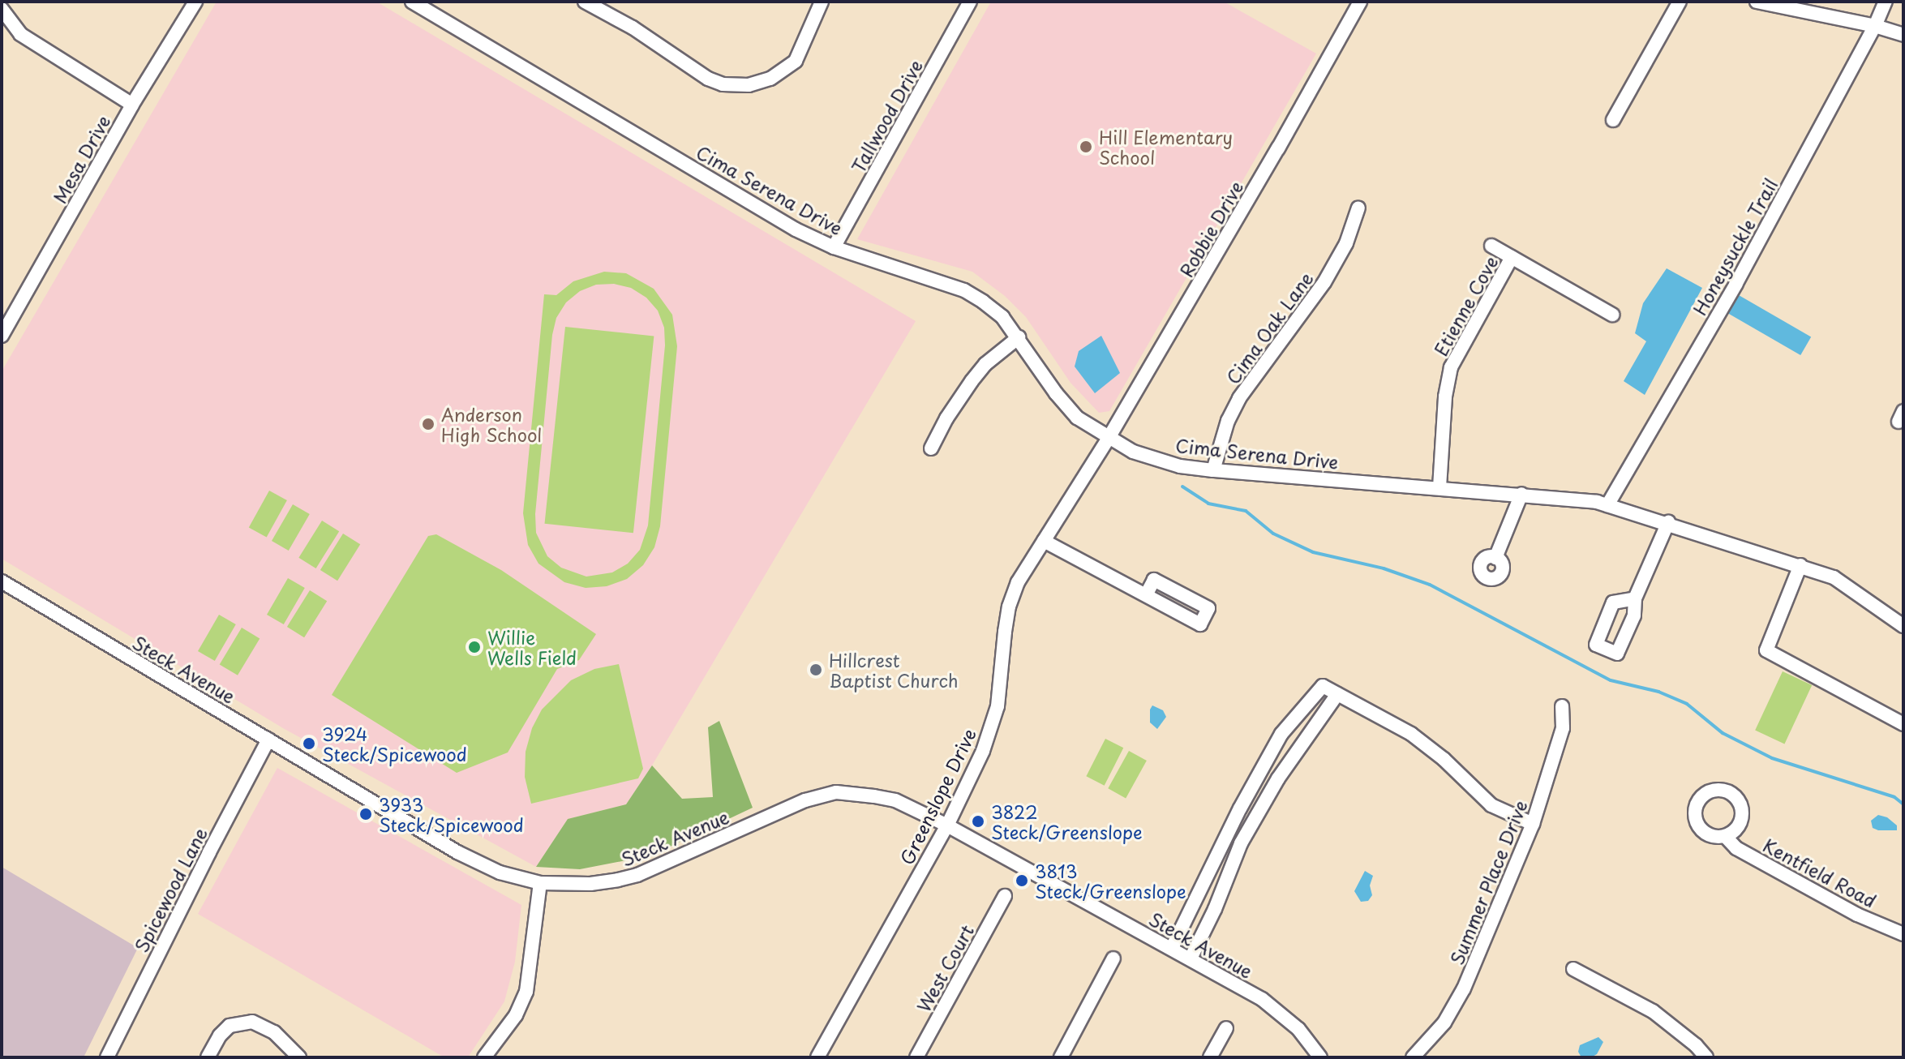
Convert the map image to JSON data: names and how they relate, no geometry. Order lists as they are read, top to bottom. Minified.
{"streets":{"street":["Tallwood Drive","Mesa Drive","Cima Serena Drive","Robbie Drive","Honeysuckle Trail","Etienne Cove","Cima Oak Lane","Steck Avenue","Greenslope Drive","Kentfield Road","Summer Place Drive","Spicewood Lane","West Court"]},"crossings":[["Tallwood Drive","Cima Serena Drive"],["Cima Serena Drive","Robbie Drive"],["Cima Serena Drive","Honeysuckle Trail"],["Cima Serena Drive","Etienne Cove"],["Cima Serena Drive","Cima Oak Lane"],["Cima Serena Drive","Greenslope Drive"],["Robbie Drive","Greenslope Drive"],["Steck Avenue","Greenslope Drive"],["Steck Avenue","Spicewood Lane"]],"places":["Hill Elementary School","Anderson High School","Willie Wells Field","Hillcrest Baptist Church","3924 Steck/Spicewood","3933 Steck/Spicewood","3822 Steck/Greenslope","3813 Steck/Greenslope"]}
